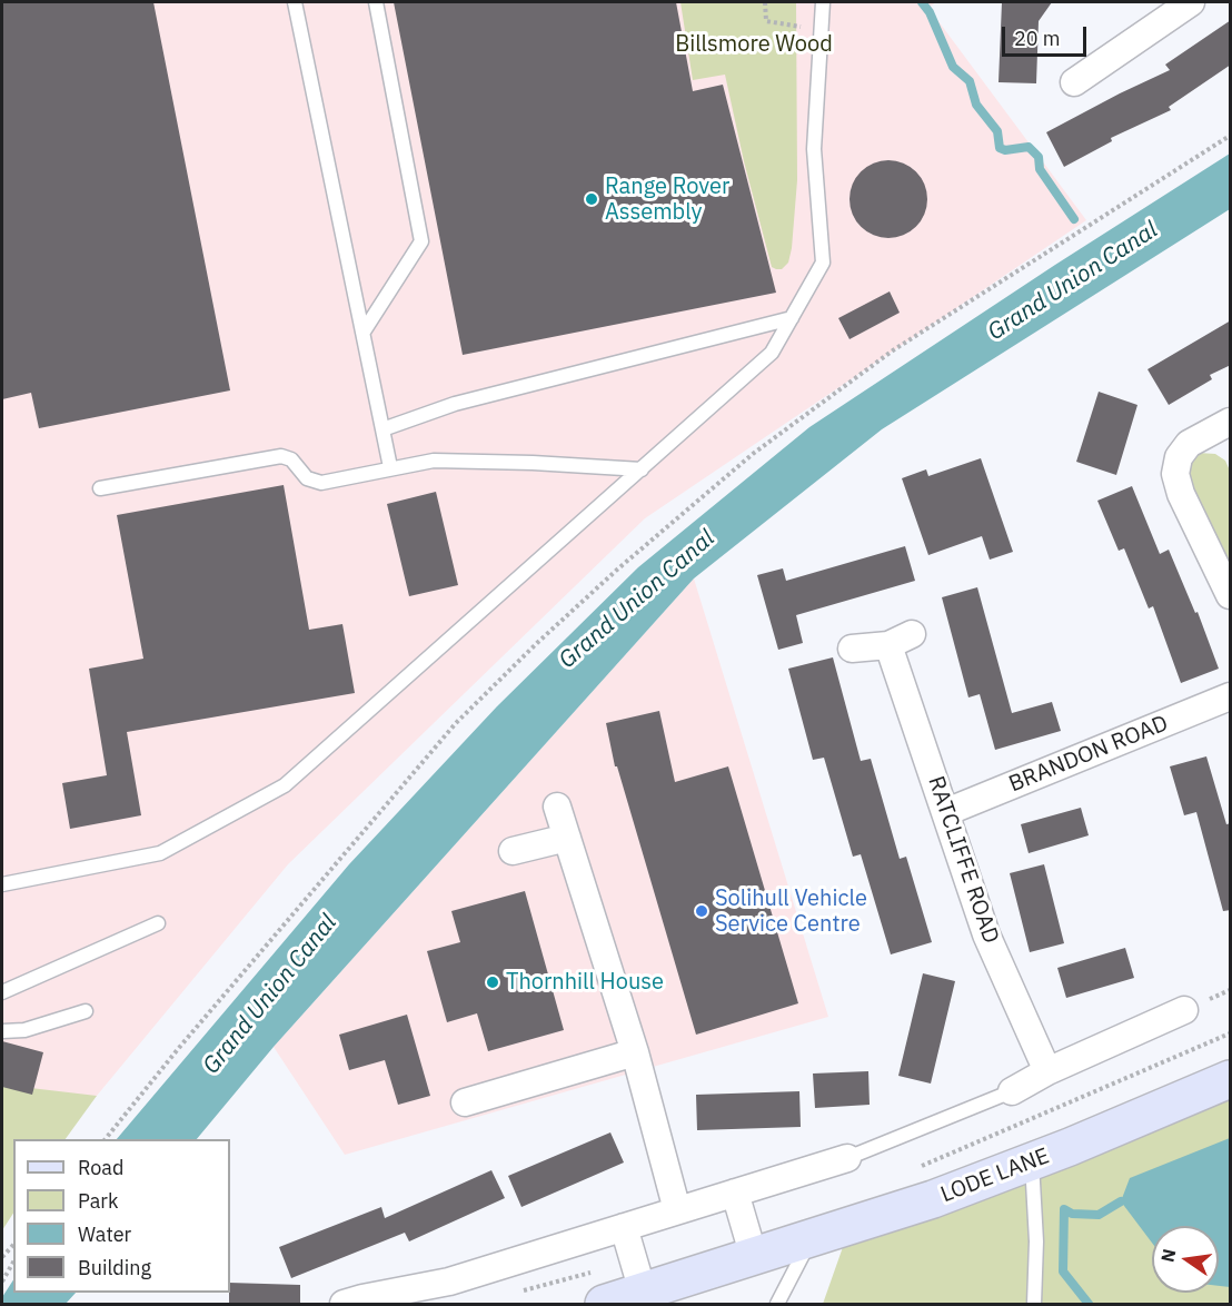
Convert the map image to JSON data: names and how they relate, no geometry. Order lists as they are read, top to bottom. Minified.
{"streets":{"main road":["LODE LANE"],"street":["BRANDON ROAD","RATCLIFFE ROAD"]},"crossings":[["BRANDON ROAD","RATCLIFFE ROAD"]],"water":["Grand Union Canal"],"parks":["Billsmore Wood"],"places":["Range Rover Assembly","Solihull Vehicle Service Centre","Thornhill House"],"legend":["Road","Park","Water","Building"],"scale_bar":"20 m","north":"left"}
